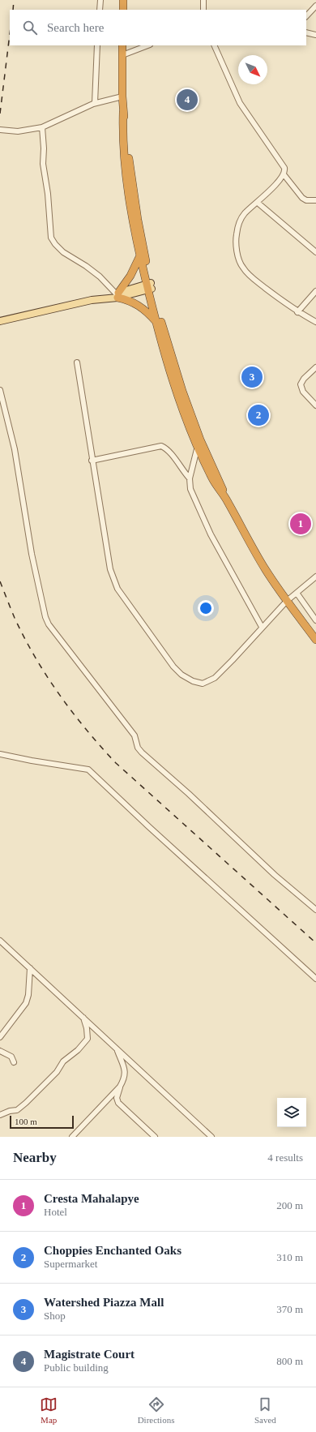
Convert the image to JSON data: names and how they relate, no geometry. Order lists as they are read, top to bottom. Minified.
{"scale_bar":"100 m","north":"bottom right","page":{"search":"Search here","pins":["4","3","2","1"],"scale":"100 m","heading":["Nearby","4 results"],"list":[{"mark":"1","name":"Cresta Mahalapye","note":"Hotel","value":"200 m"},{"mark":"2","name":"Choppies Enchanted Oaks","note":"Supermarket","value":"310 m"},{"mark":"3","name":"Watershed Piazza Mall","note":"Shop","value":"370 m"},{"mark":"4","name":"Magistrate Court","note":"Public building","value":"800 m"}],"nav":["Map","Directions","Saved"]}}
